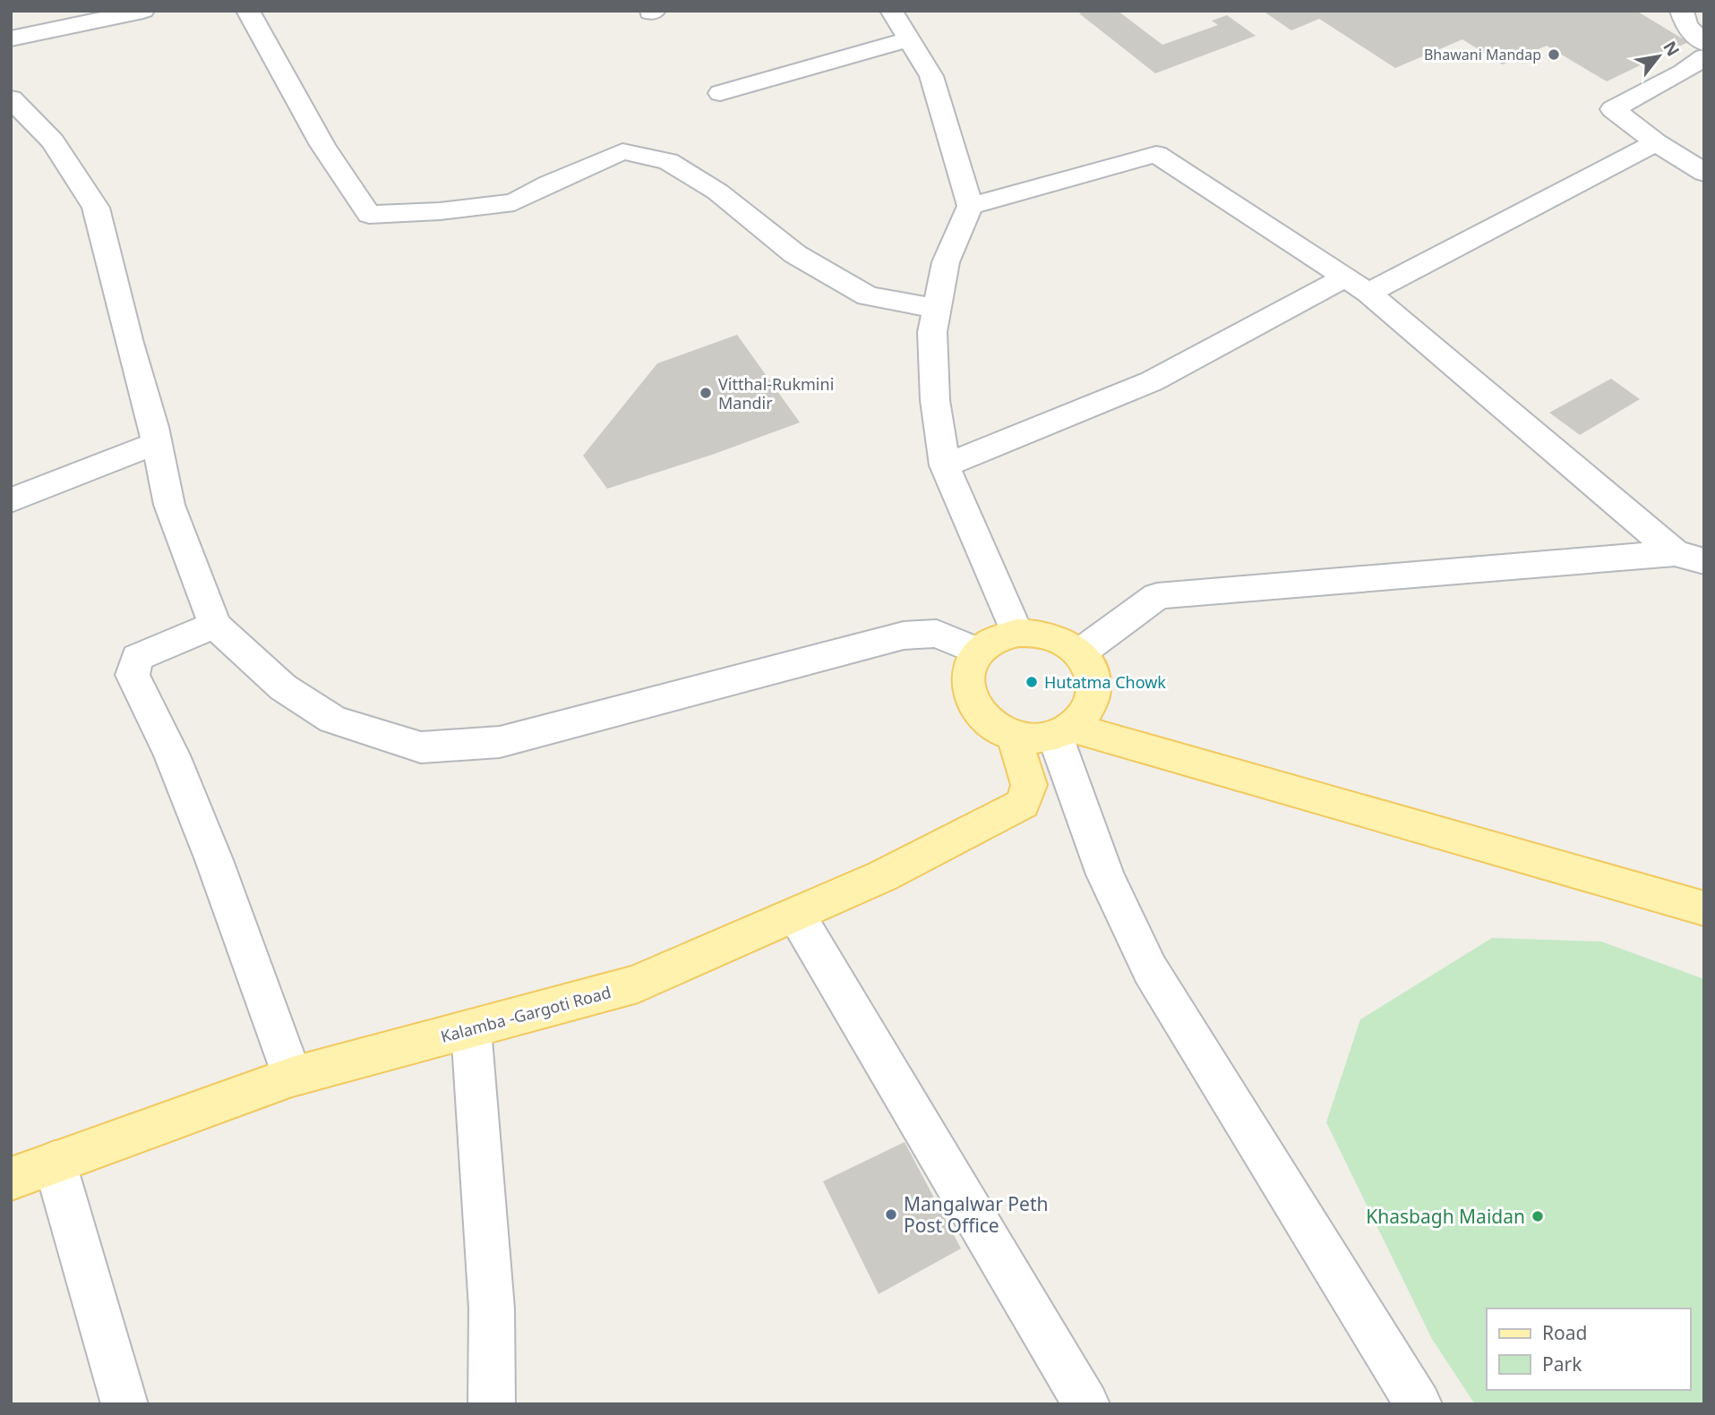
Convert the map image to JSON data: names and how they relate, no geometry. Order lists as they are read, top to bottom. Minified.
{"streets":{"main road":["Kalamba -Gargoti Road"]},"places":["Bhawani Mandap","Vitthal-Rukmini Mandir","Hutatma Chowk","Mangalwar Peth Post Office","Khasbagh Maidan"],"legend":["Road","Park"],"north":"top right"}
